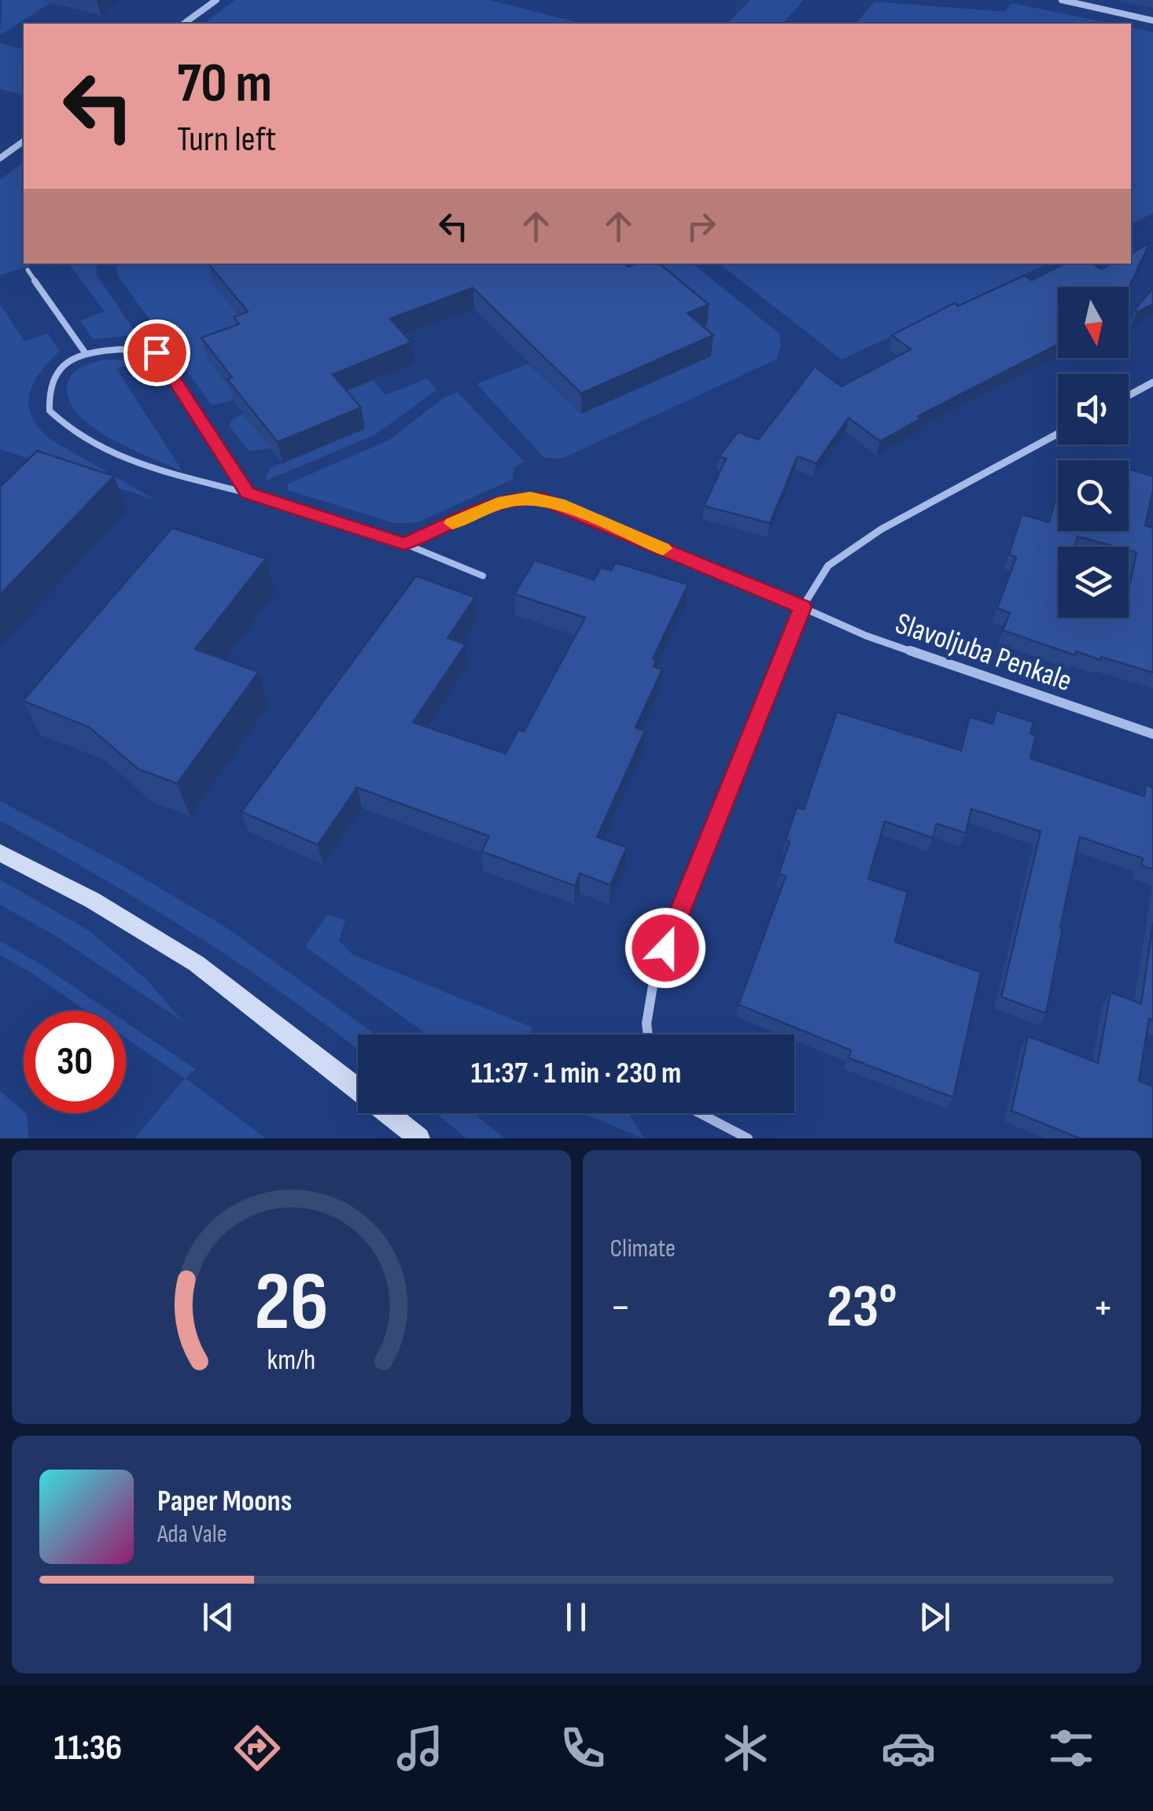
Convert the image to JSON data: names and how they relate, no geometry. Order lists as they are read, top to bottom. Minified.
{"streets":{"street":["Slavoljuba Penkale"]},"north":"bottom","page":{"turn":["70 m","Turn left"],"limit":"30","trip":"11:37 · 1 min · 230 m","tile":"Climate","heat":["−","23°","+"],"song":["Paper Moons","Ada Vale"],"tabs":"11:36","gauge":["26","km/h"]}}
